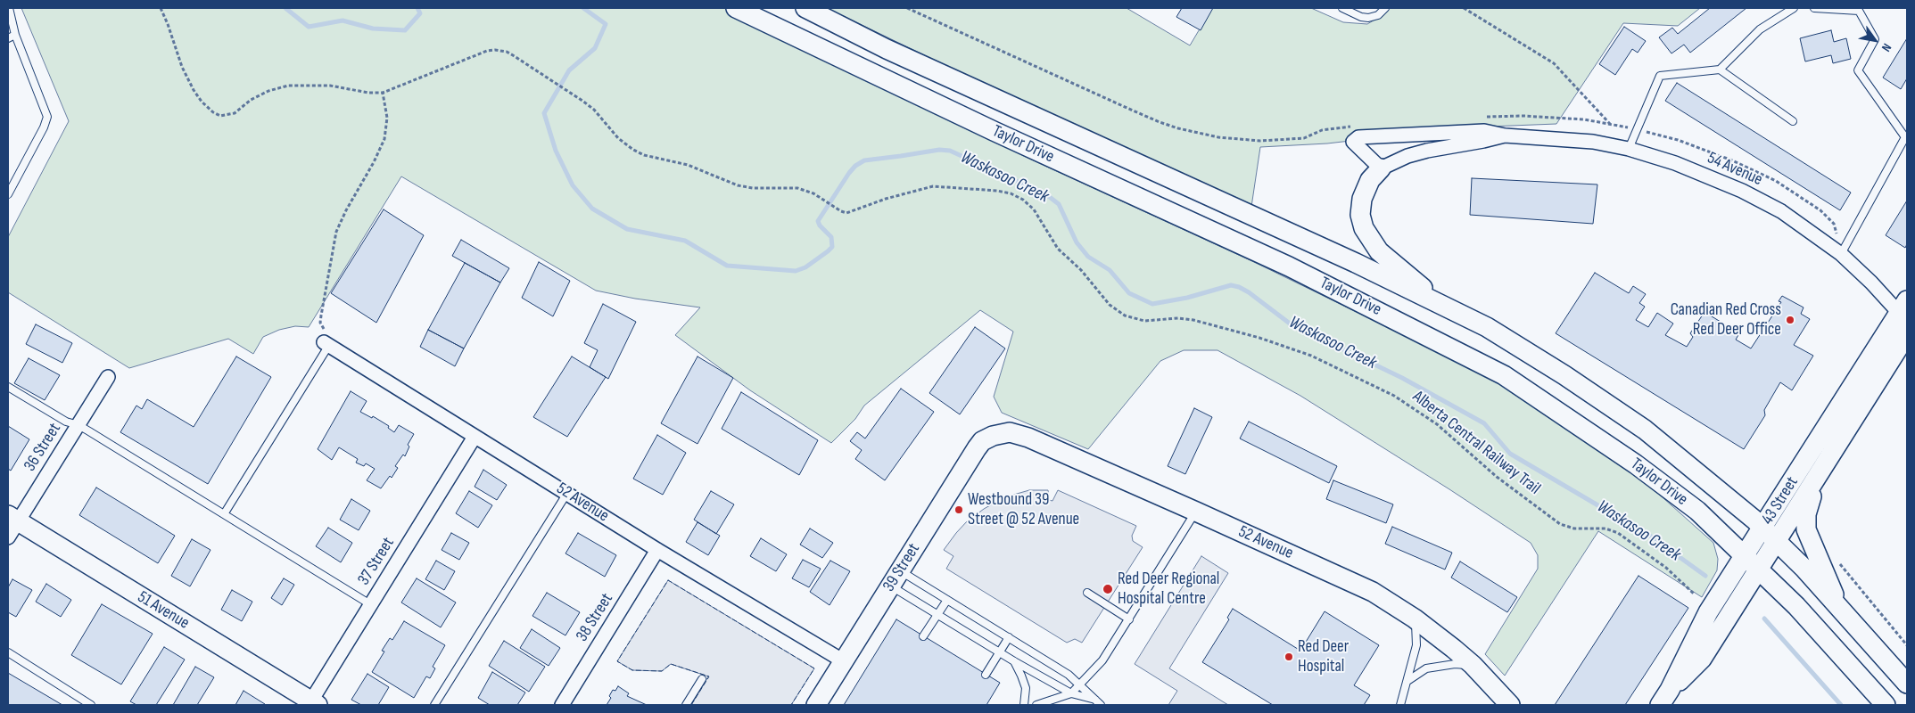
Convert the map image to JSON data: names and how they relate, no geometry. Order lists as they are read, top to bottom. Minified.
{"streets":{"main road":["Taylor Drive","43 Street","52 Avenue","39 Street","51 Avenue"],"street":["54 Avenue","36 Street","37 Street","38 Street"],"path":["Alberta Central Railway Trail"]},"crossings":[["Taylor Drive","43 Street"],["54 Avenue","43 Street"],["36 Street","51 Avenue"],["52 Avenue","37 Street"],["52 Avenue","39 Street"],["52 Avenue","38 Street"],["37 Street","51 Avenue"]],"water":["Waskasoo Creek"],"places":["Canadian Red Cross Red Deer Office","Westbound 39 Street @ 52 Avenue","Red Deer Regional Hospital Centre","Red Deer Hospital"],"north":"bottom right"}
